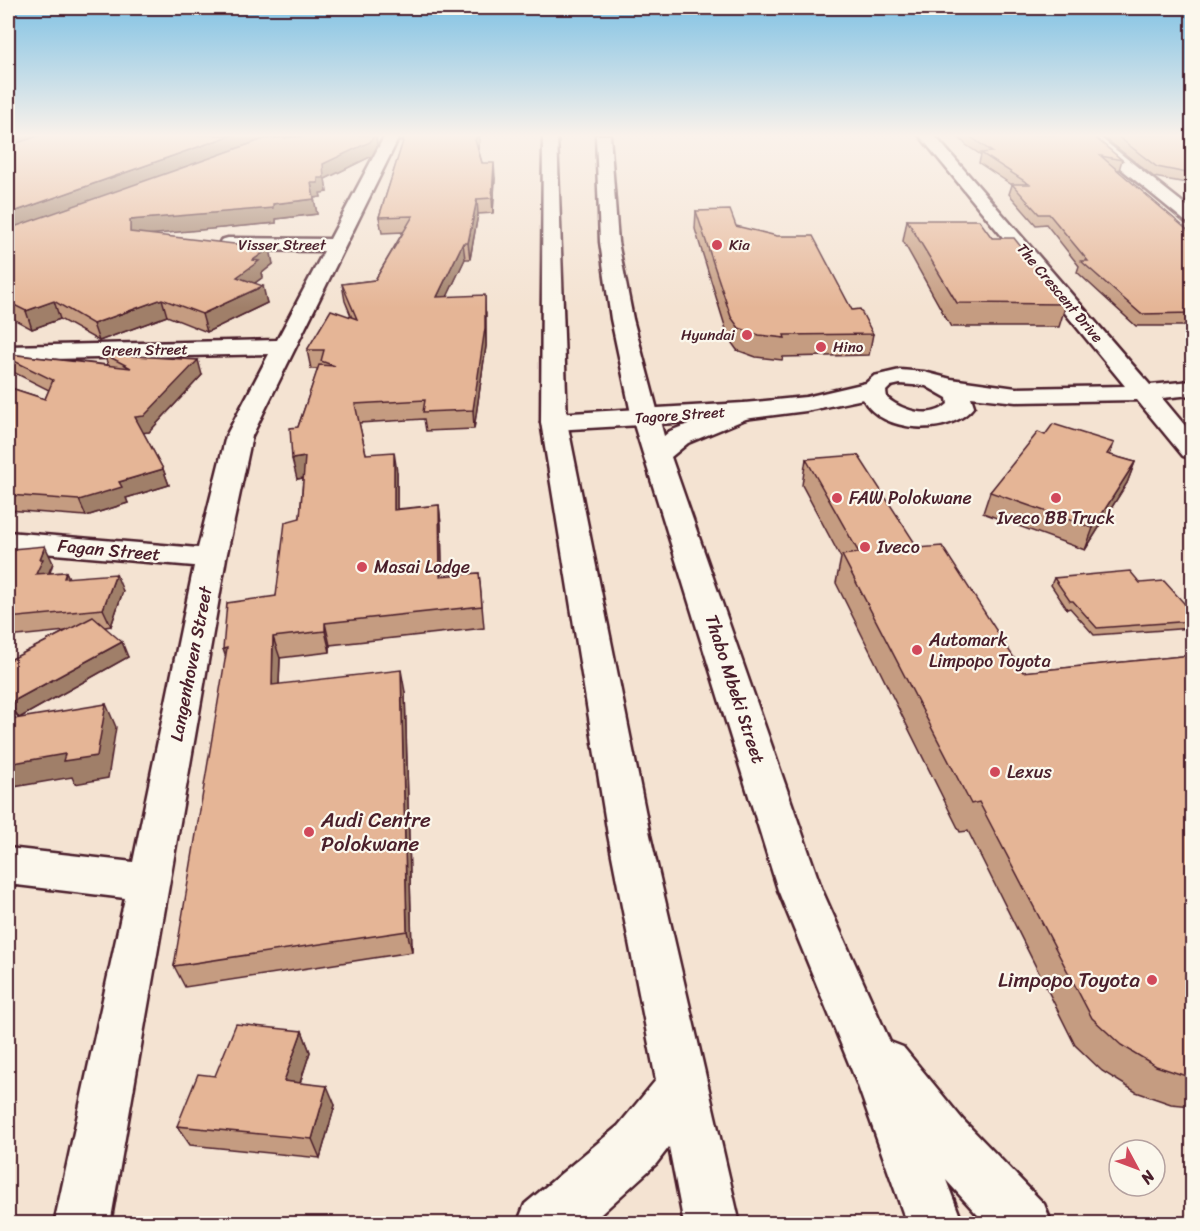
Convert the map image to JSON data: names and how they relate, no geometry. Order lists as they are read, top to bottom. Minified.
{"streets":{"street":["Visser Street","The Crescent Drive","Green Street","Tagore Street","Fagan Street","Langenhoven Street","Thabo Mbeki Street"]},"crossings":[["Visser Street","Langenhoven Street"],["The Crescent Drive","Tagore Street"],["Green Street","Langenhoven Street"],["Tagore Street","Thabo Mbeki Street"],["Fagan Street","Langenhoven Street"]],"places":["Kia","Hyundai","Hino","FAW Polokwane","Iveco BB Truck","Iveco","Masai Lodge","Automark Limpopo Toyota","Lexus","Audi Centre Polokwane","Limpopo Toyota"],"north":"bottom right"}
